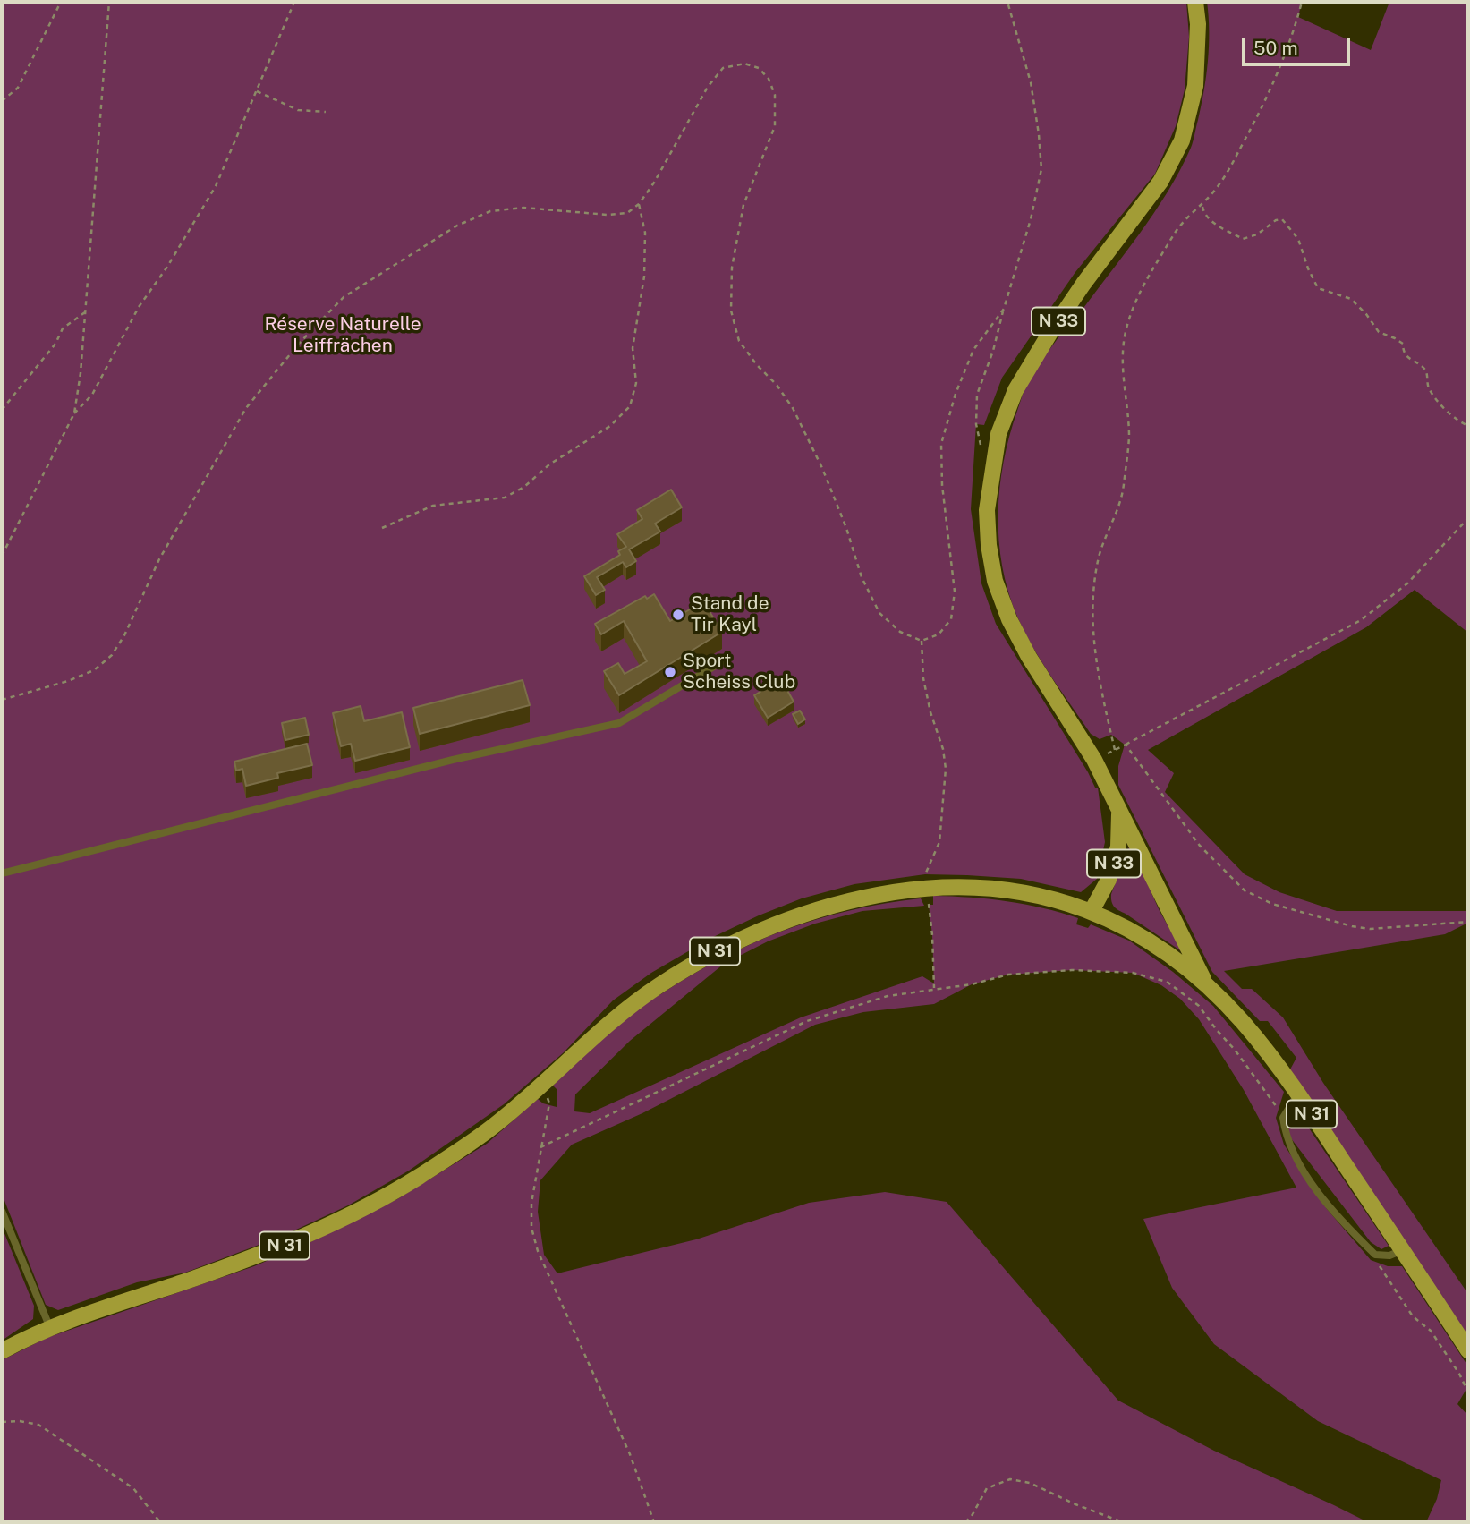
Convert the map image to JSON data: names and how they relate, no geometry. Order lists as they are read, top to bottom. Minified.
{"streets":{"main road":["N 33","N 31"]},"crossings":[["N 33","N 31"]],"parks":["Réserve Naturelle Leiffrächen"],"places":["Stand de Tir Kayl","Sport Scheiss Club"],"scale_bar":"50 m"}
